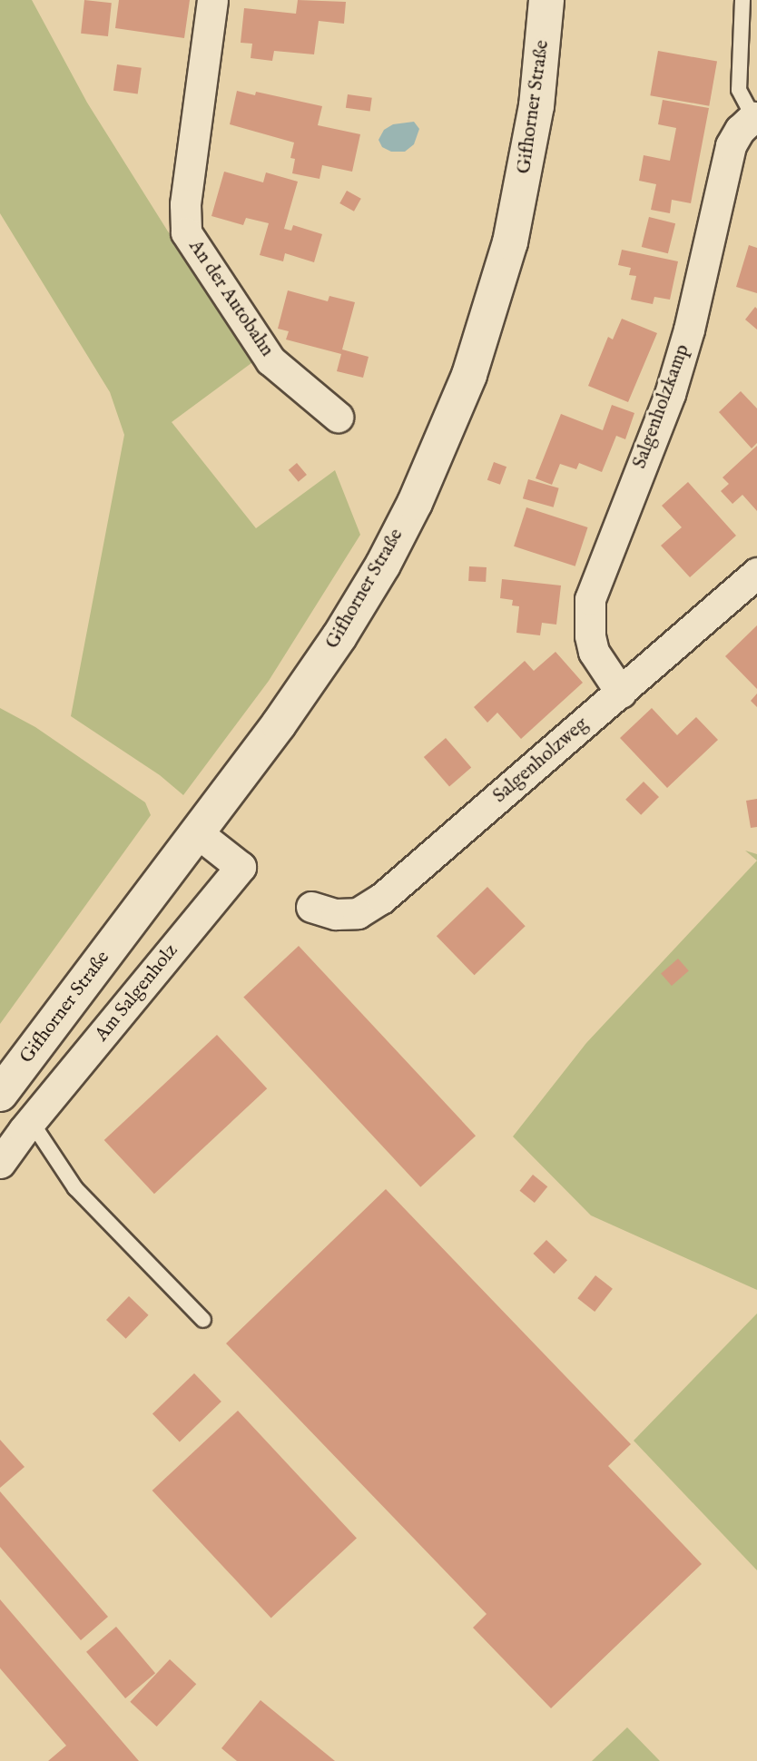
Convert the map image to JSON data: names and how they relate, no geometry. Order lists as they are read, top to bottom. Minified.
{"streets":{"main road":["Gifhorner Straße"],"street":["An der Autobahn","Salgenholzkamp","Salgenholzweg","Am Salgenholz"]},"crossings":[["Gifhorner Straße","Am Salgenholz"],["Salgenholzkamp","Salgenholzweg"]]}
